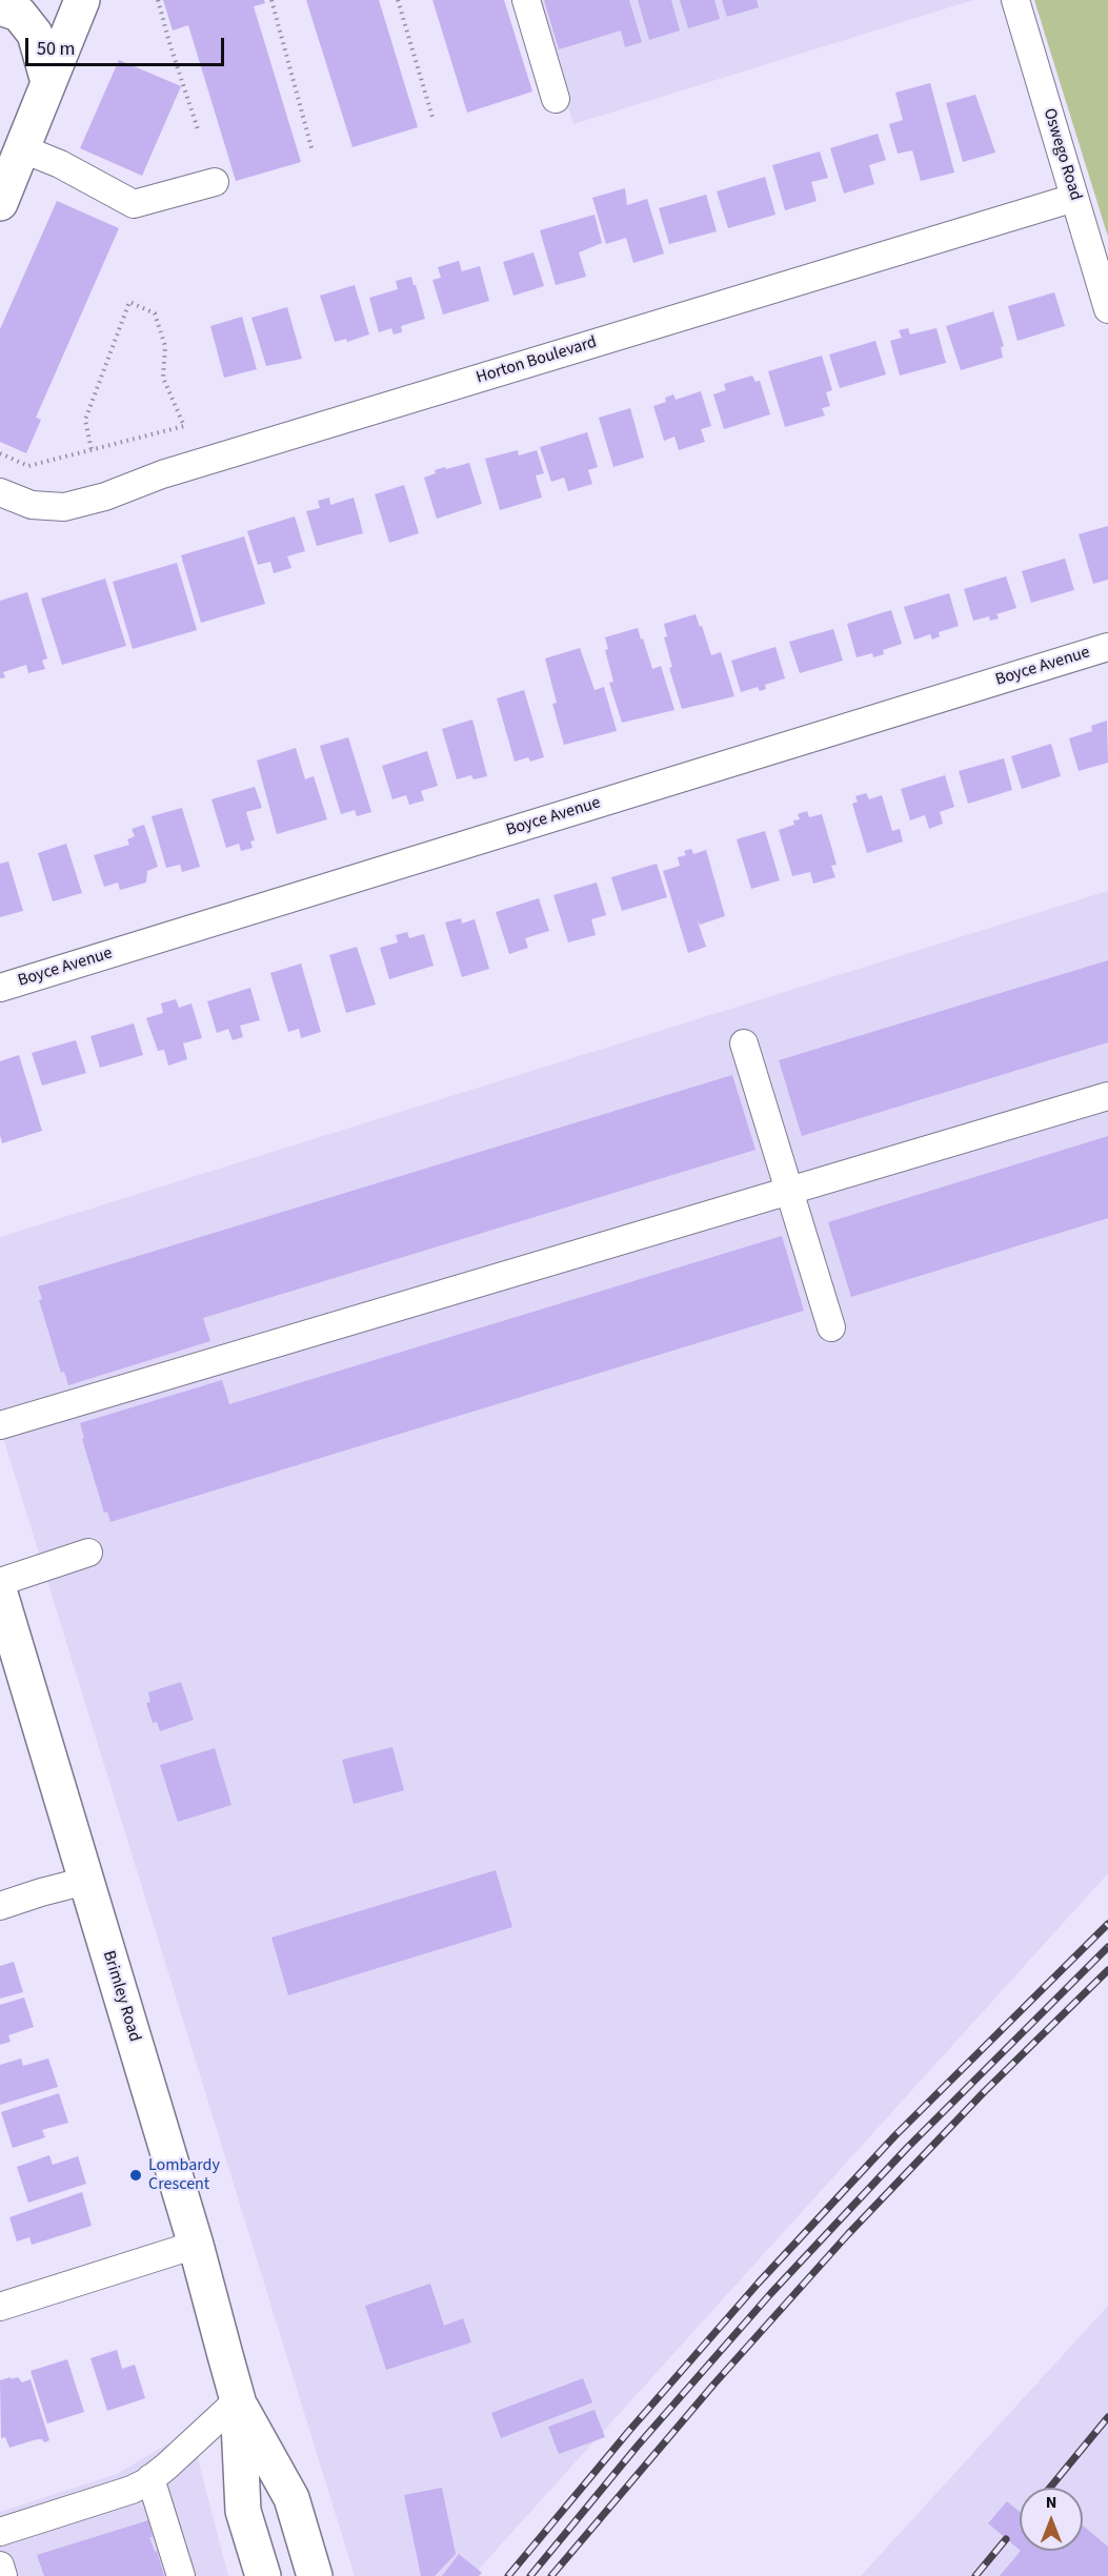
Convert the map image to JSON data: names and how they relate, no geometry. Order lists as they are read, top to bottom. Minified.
{"streets":{"main road":["Brimley Road"],"street":["Oswego Road","Horton Boulevard","Boyce Avenue"]},"crossings":[["Oswego Road","Horton Boulevard"]],"places":["Lombardy Crescent"],"scale_bar":"50 m","north":"top"}
